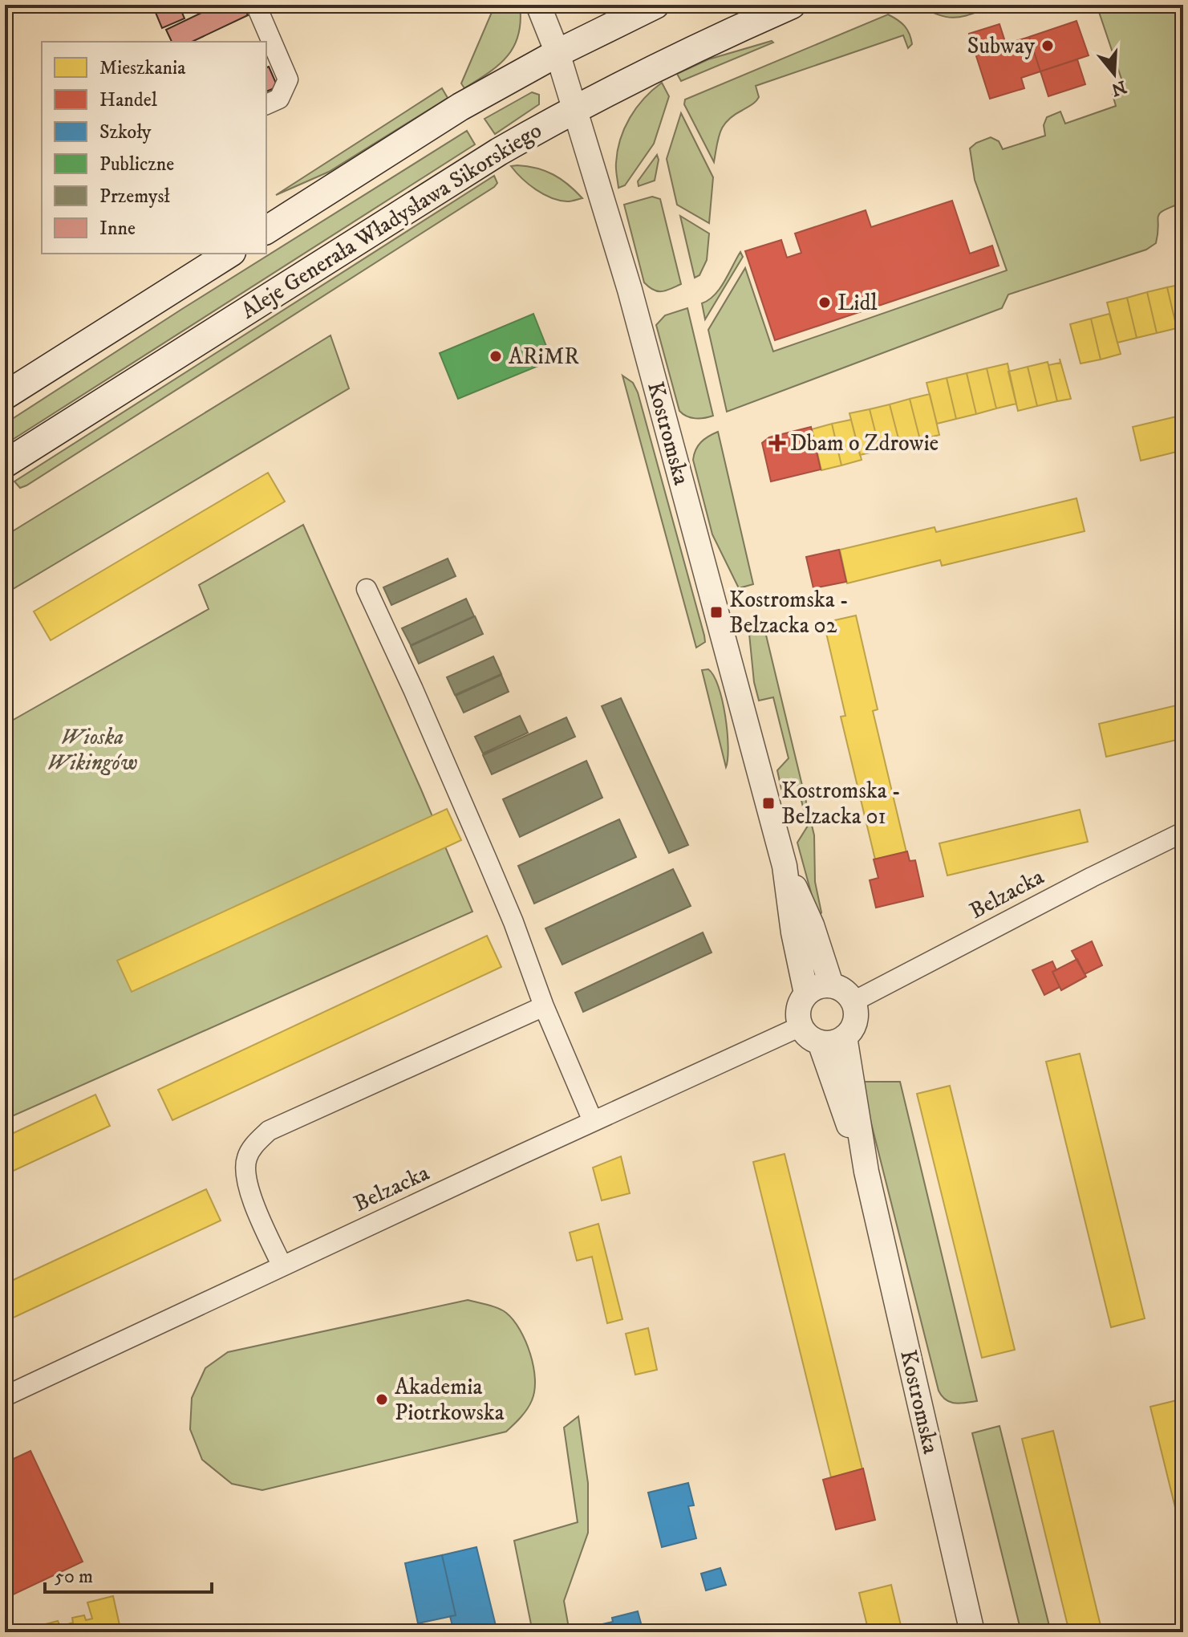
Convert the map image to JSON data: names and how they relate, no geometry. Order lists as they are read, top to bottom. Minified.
{"streets":{"main road":["Aleje Generała Władysława Sikorskiego"],"street":["Kostromska","Belzacka"]},"crossings":[["Aleje Generała Władysława Sikorskiego","Kostromska"],["Kostromska","Belzacka"]],"parks":["Wioska Wikingów"],"places":{"other":["Subway","Lidl","ARiMR","Akademia Piotrkowska"],"health":["Dbam o Zdrowie"],"transit":["Kostromska - Belzacka 02","Kostromska - Belzacka 01"]},"legend":["Mieszkania","Handel","Szkoły","Publiczne","Przemysł","Inne"],"scale_bar":"50 m","north":"bottom"}
